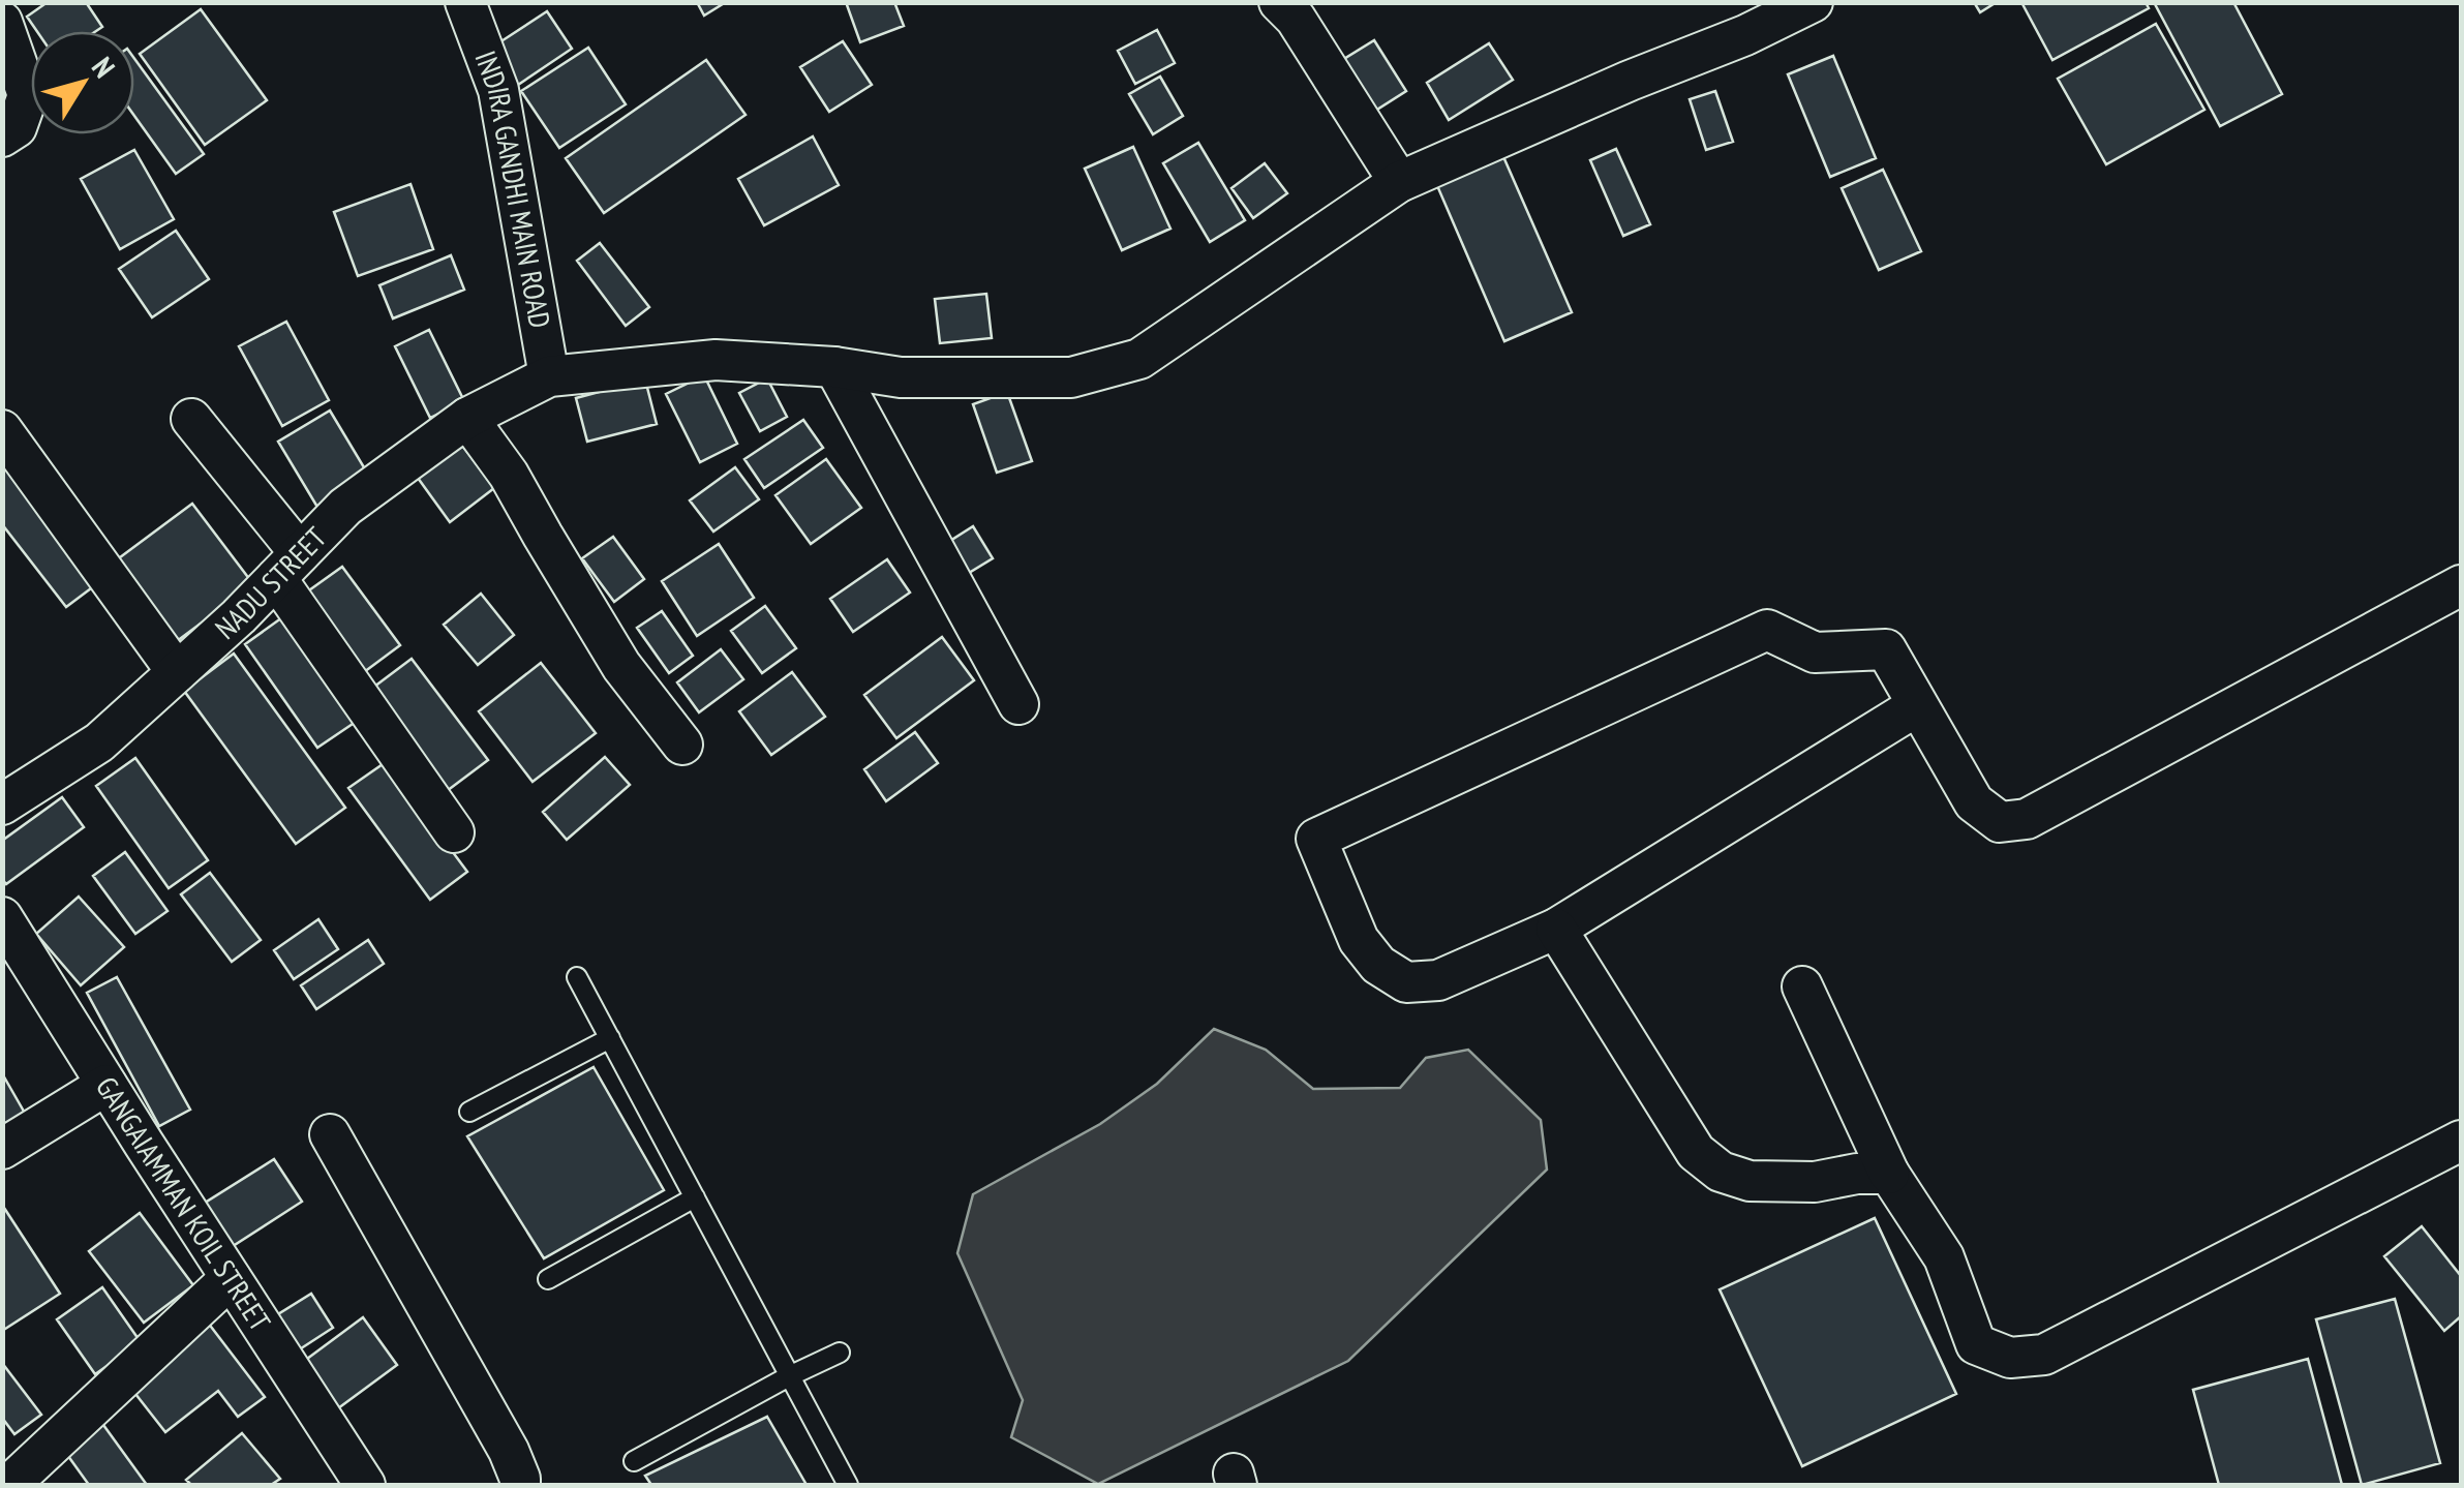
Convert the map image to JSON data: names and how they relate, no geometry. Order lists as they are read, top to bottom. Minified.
{"streets":{"street":["INDIRA GANDHI MAIN ROAD","NADU STREET","GANGAIAMMAN KOIL STREET"]},"crossings":[["INDIRA GANDHI MAIN ROAD","NADU STREET"]],"north":"top right"}
